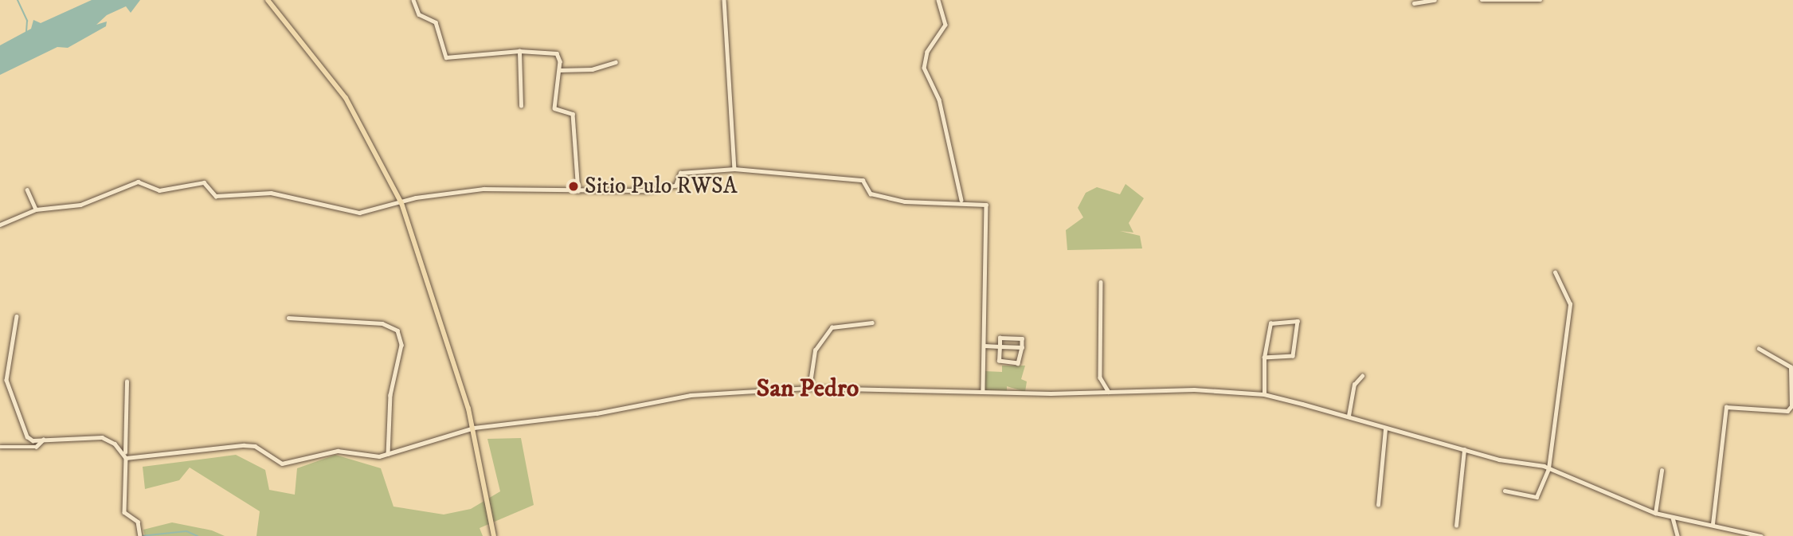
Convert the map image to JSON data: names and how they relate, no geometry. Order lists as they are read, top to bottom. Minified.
{"districts":["San Pedro"],"places":["Sitio Pulo RWSA"]}
